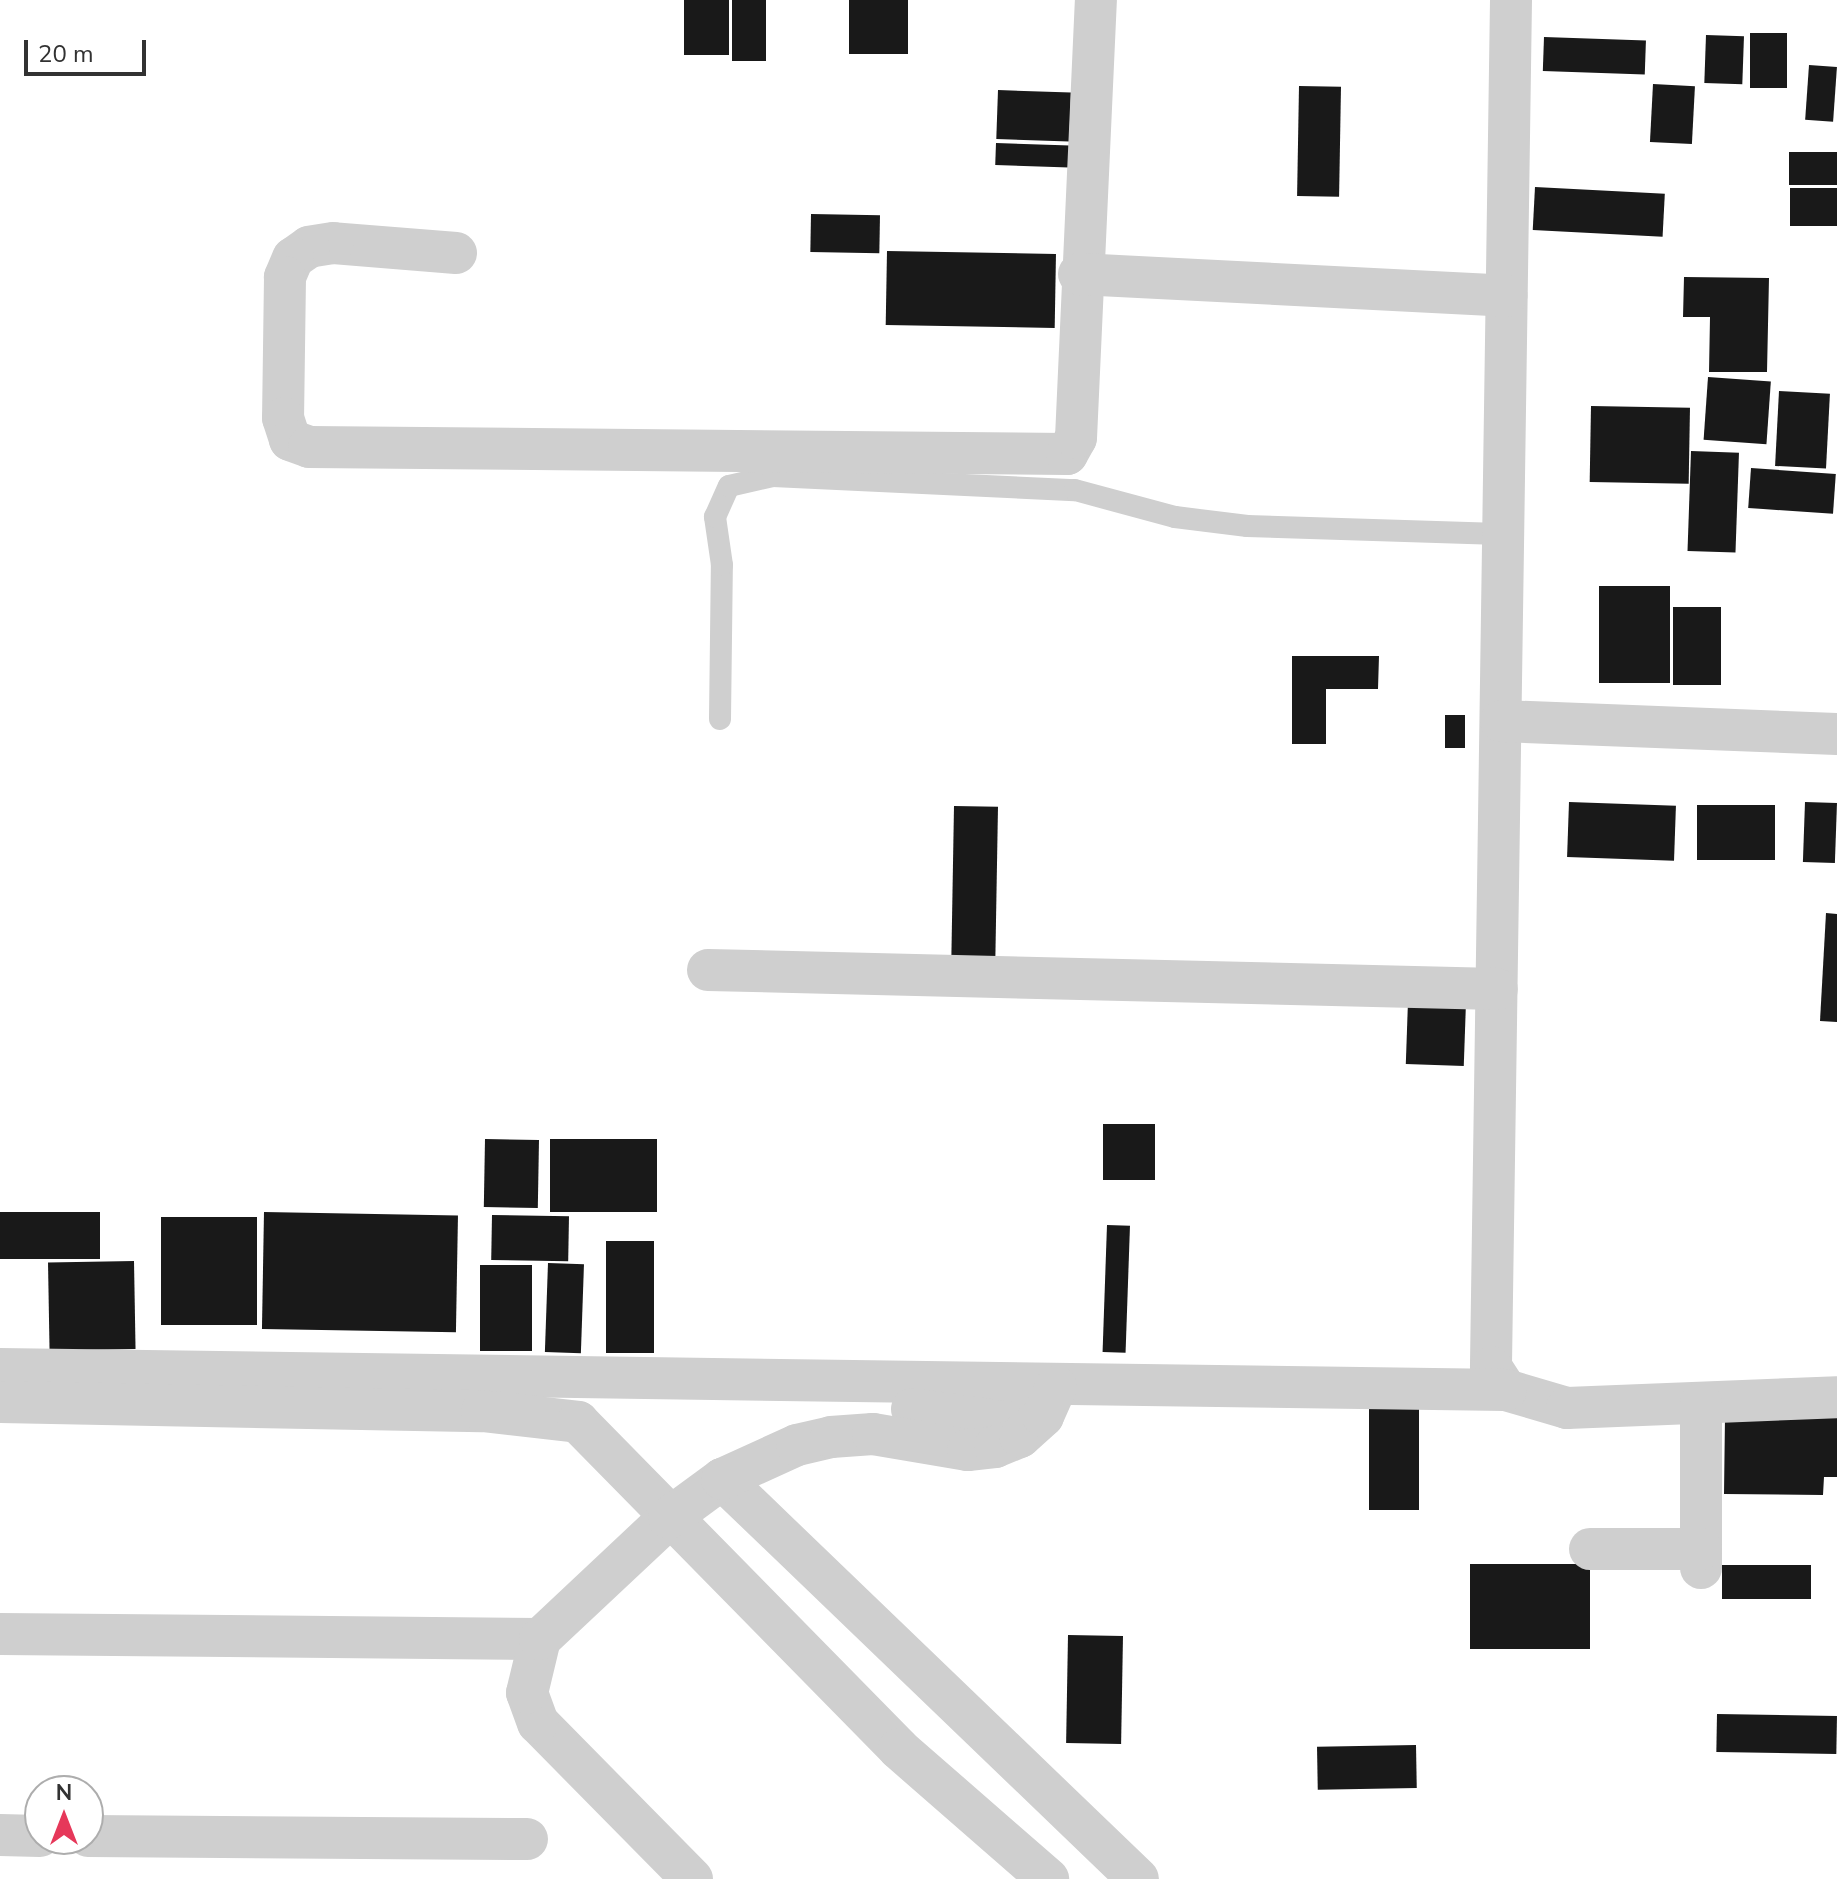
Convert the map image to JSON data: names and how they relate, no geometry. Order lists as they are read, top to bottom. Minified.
{"scale_bar":"20 m","north":"top"}
